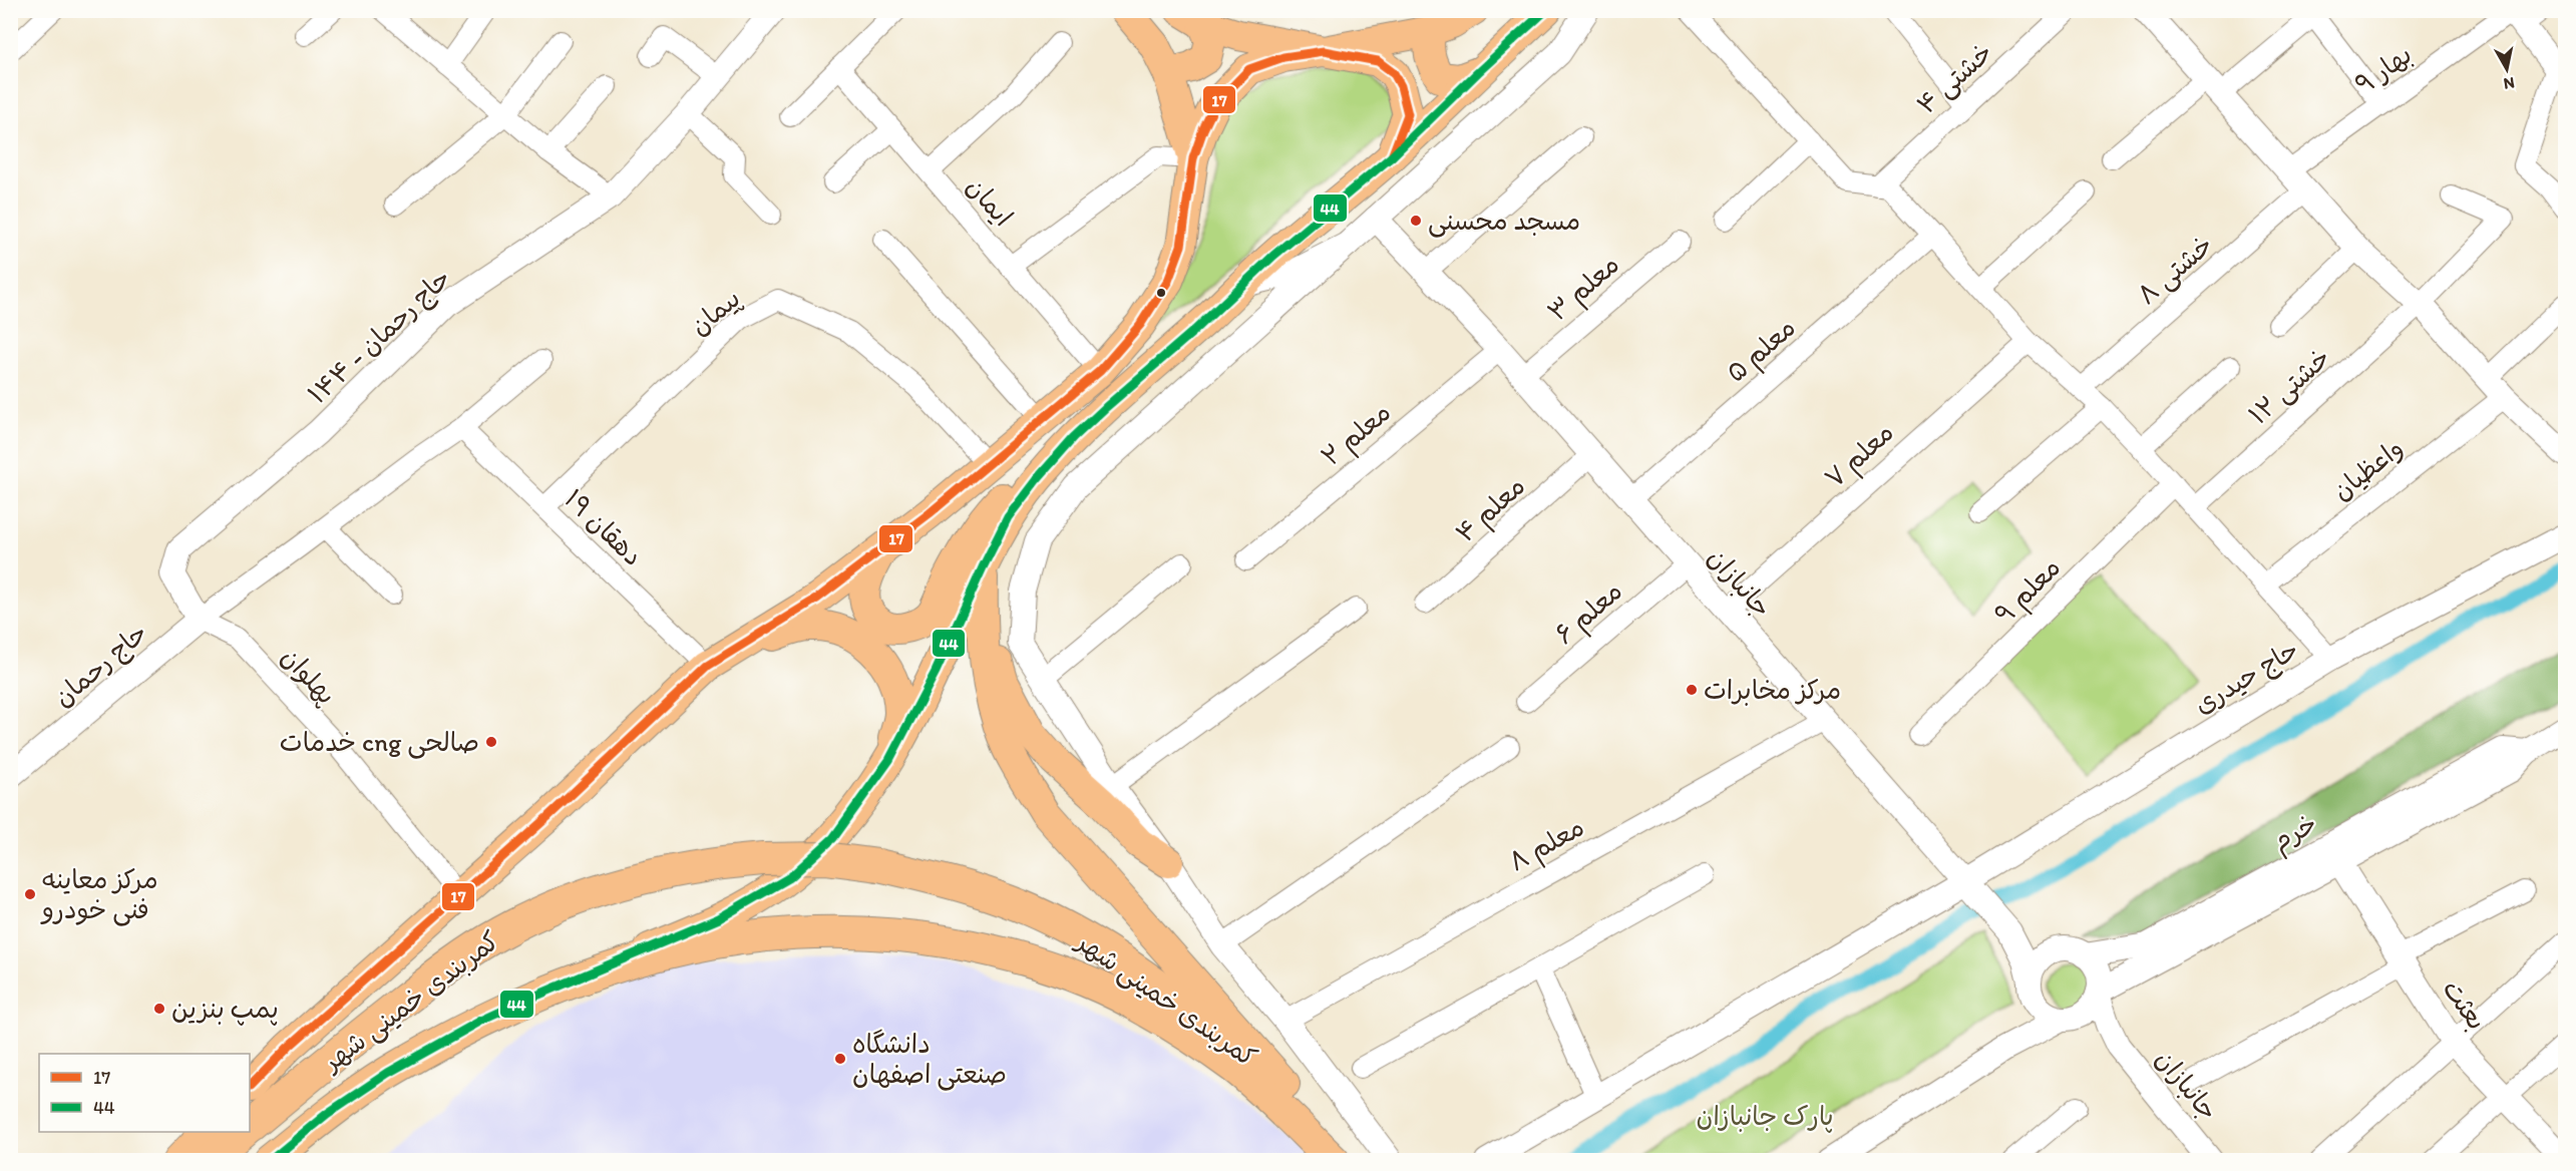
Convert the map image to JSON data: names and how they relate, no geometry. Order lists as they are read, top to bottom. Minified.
{"streets":{"highway":["کمربندی خمینی شهر"],"street":["بهار ۹","خشتی ۴","ایمان","خشتی ۸","معلم ۳","پیمان","حاج رحمان - ۱۴۴","معلم ۵","خشتی ۱۲","معلم ۲","معلم ۷","واعظیان","معلم ۴","دهقان ۱۹","جانبازان","معلم ۹","معلم ۶","حاج رحمان","پهلوان","حاج حیدری","خرم","معلم ۸","بعثت"]},"crossings":[["معلم ۳","جانبازان"],["پیمان","دهقان ۱۹"],["حاج رحمان - ۱۴۴","حاج رحمان"],["حاج رحمان - ۱۴۴","پهلوان"],["معلم ۵","جانبازان"],["معلم ۲","جانبازان"],["معلم ۷","جانبازان"],["معلم ۴","جانبازان"],["جانبازان","معلم ۶"],["جانبازان","حاج حیدری"],["جانبازان","معلم ۸"],["حاج رحمان","پهلوان"],["خرم","بعثت"]],"parks":["پارک جانبازان"],"places":["مسجد محسنی","مرکز مخابرات","خدمات cng صالحی","مرکز معاینه فنی خودرو","پمپ بنزین","دانشگاه صنعتی اصفهان"],"lines":["transit line 44","transit line 17"],"legend":["17","44"],"north":"bottom"}
